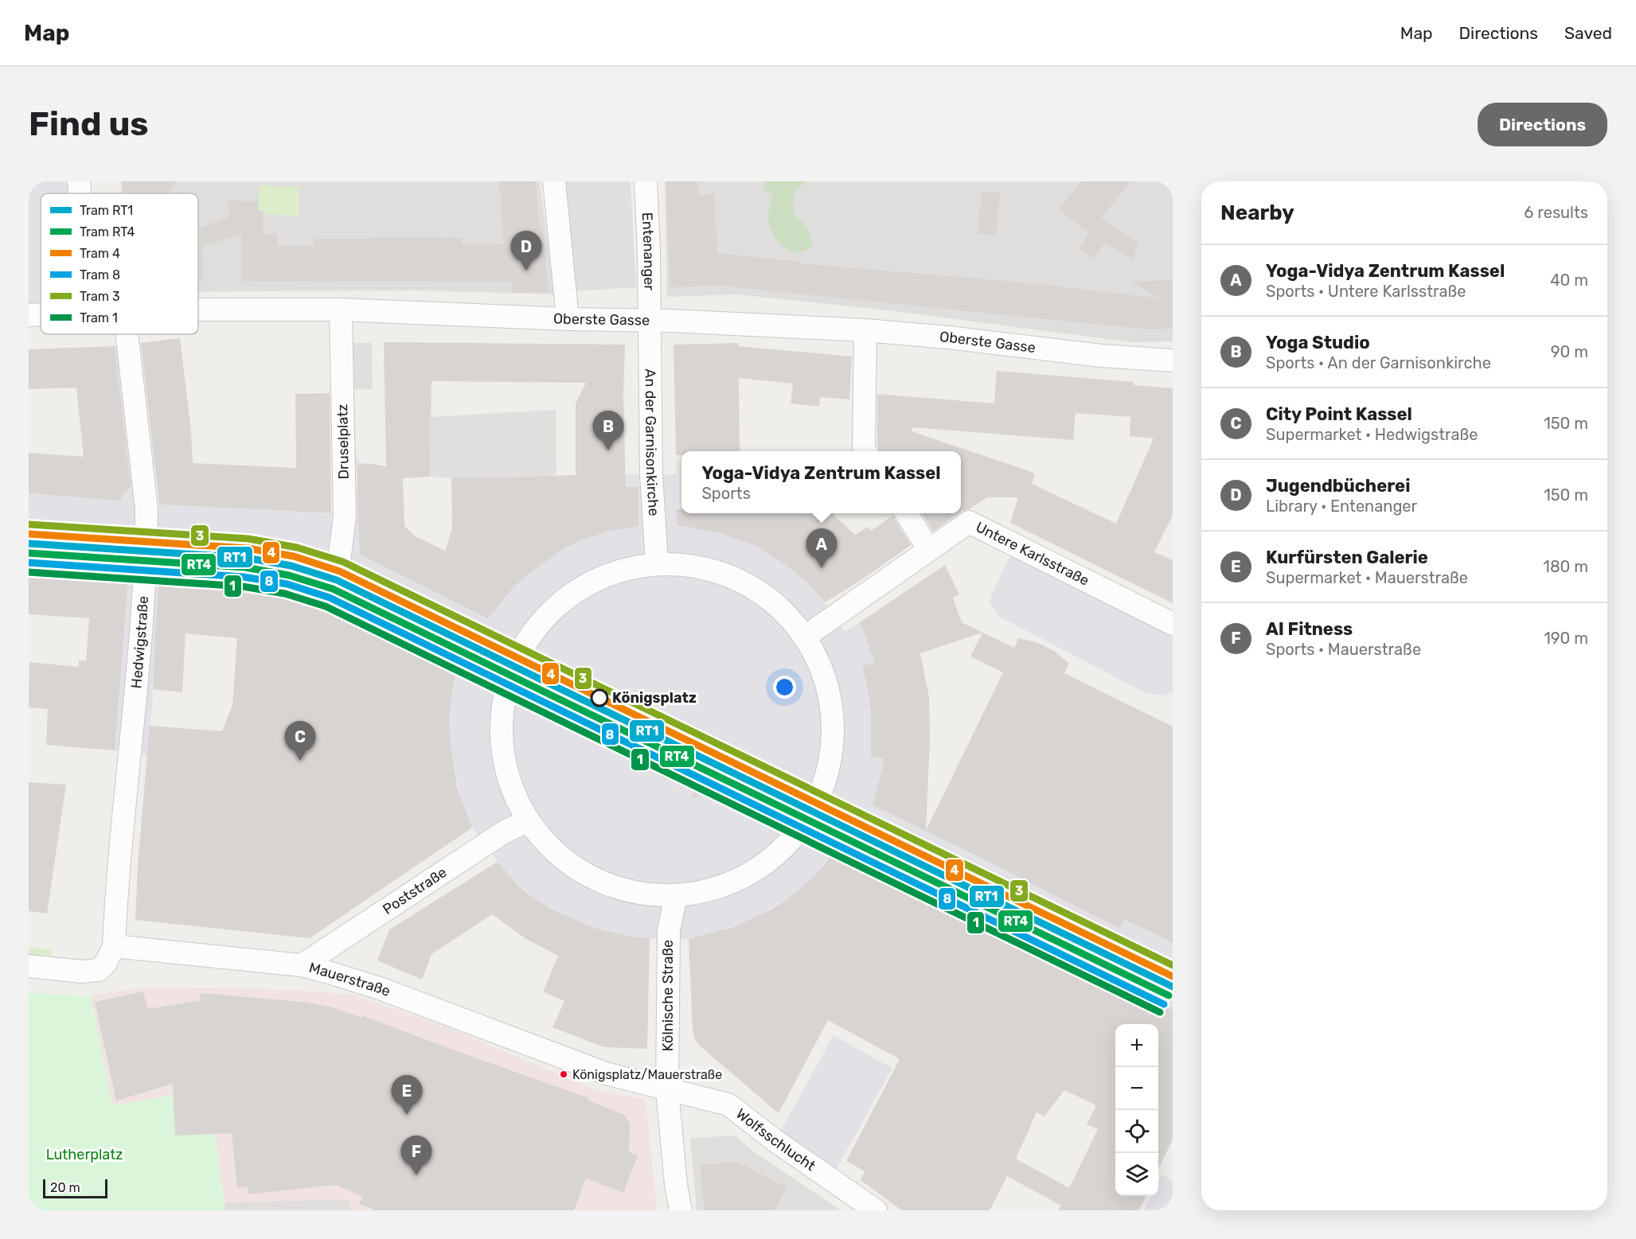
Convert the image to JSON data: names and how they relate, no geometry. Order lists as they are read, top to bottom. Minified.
{"streets":{"street":["Entenanger","Oberste Gasse","Druselplatz","An der Garnisonkirche","Untere Karlsstraße","Hedwigstraße","Poststraße","Mauerstraße","Kölnische Straße","Wolfsschlucht"]},"crossings":[["Entenanger","Oberste Gasse"],["Entenanger","An der Garnisonkirche"],["Oberste Gasse","Druselplatz"],["Oberste Gasse","An der Garnisonkirche"],["Hedwigstraße","Mauerstraße"],["Poststraße","Mauerstraße"],["Mauerstraße","Kölnische Straße"],["Mauerstraße","Wolfsschlucht"],["Kölnische Straße","Wolfsschlucht"]],"parks":["Lutherplatz"],"places":["Königsplatz","Königsplatz/Mauerstraße"],"lines":["tram line 3","tram line 4","tram line RT1","tram line RT4","tram line 8","tram line 1"],"legend":["Tram RT1","Tram RT4","Tram 4","Tram 8","Tram 3","Tram 1"],"scale_bar":"20 m","page":{"header":"Map","nav":["Map","Directions","Saved"],"buttons":"Directions","title":"Find us","heading":["Nearby","6 results"],"pins":["D","B","A","C","E","F"],"list":[{"mark":"A","name":"Yoga-Vidya Zentrum Kassel","note":"Sports · Untere Karlsstraße","value":"40 m"},{"mark":"B","name":"Yoga Studio","note":"Sports · An der Garnisonkirche","value":"90 m"},{"mark":"C","name":"City Point Kassel","note":"Supermarket · Hedwigstraße","value":"150 m"},{"mark":"D","name":"Jugendbücherei","note":"Library · Entenanger","value":"150 m"},{"mark":"E","name":"Kurfürsten Galerie","note":"Supermarket · Mauerstraße","value":"180 m"},{"mark":"F","name":"AI Fitness","note":"Sports · Mauerstraße","value":"190 m"}],"popup":["Yoga-Vidya Zentrum Kassel","Sports"],"map_buttons":["+","−"],"scale":"20 m"}}
